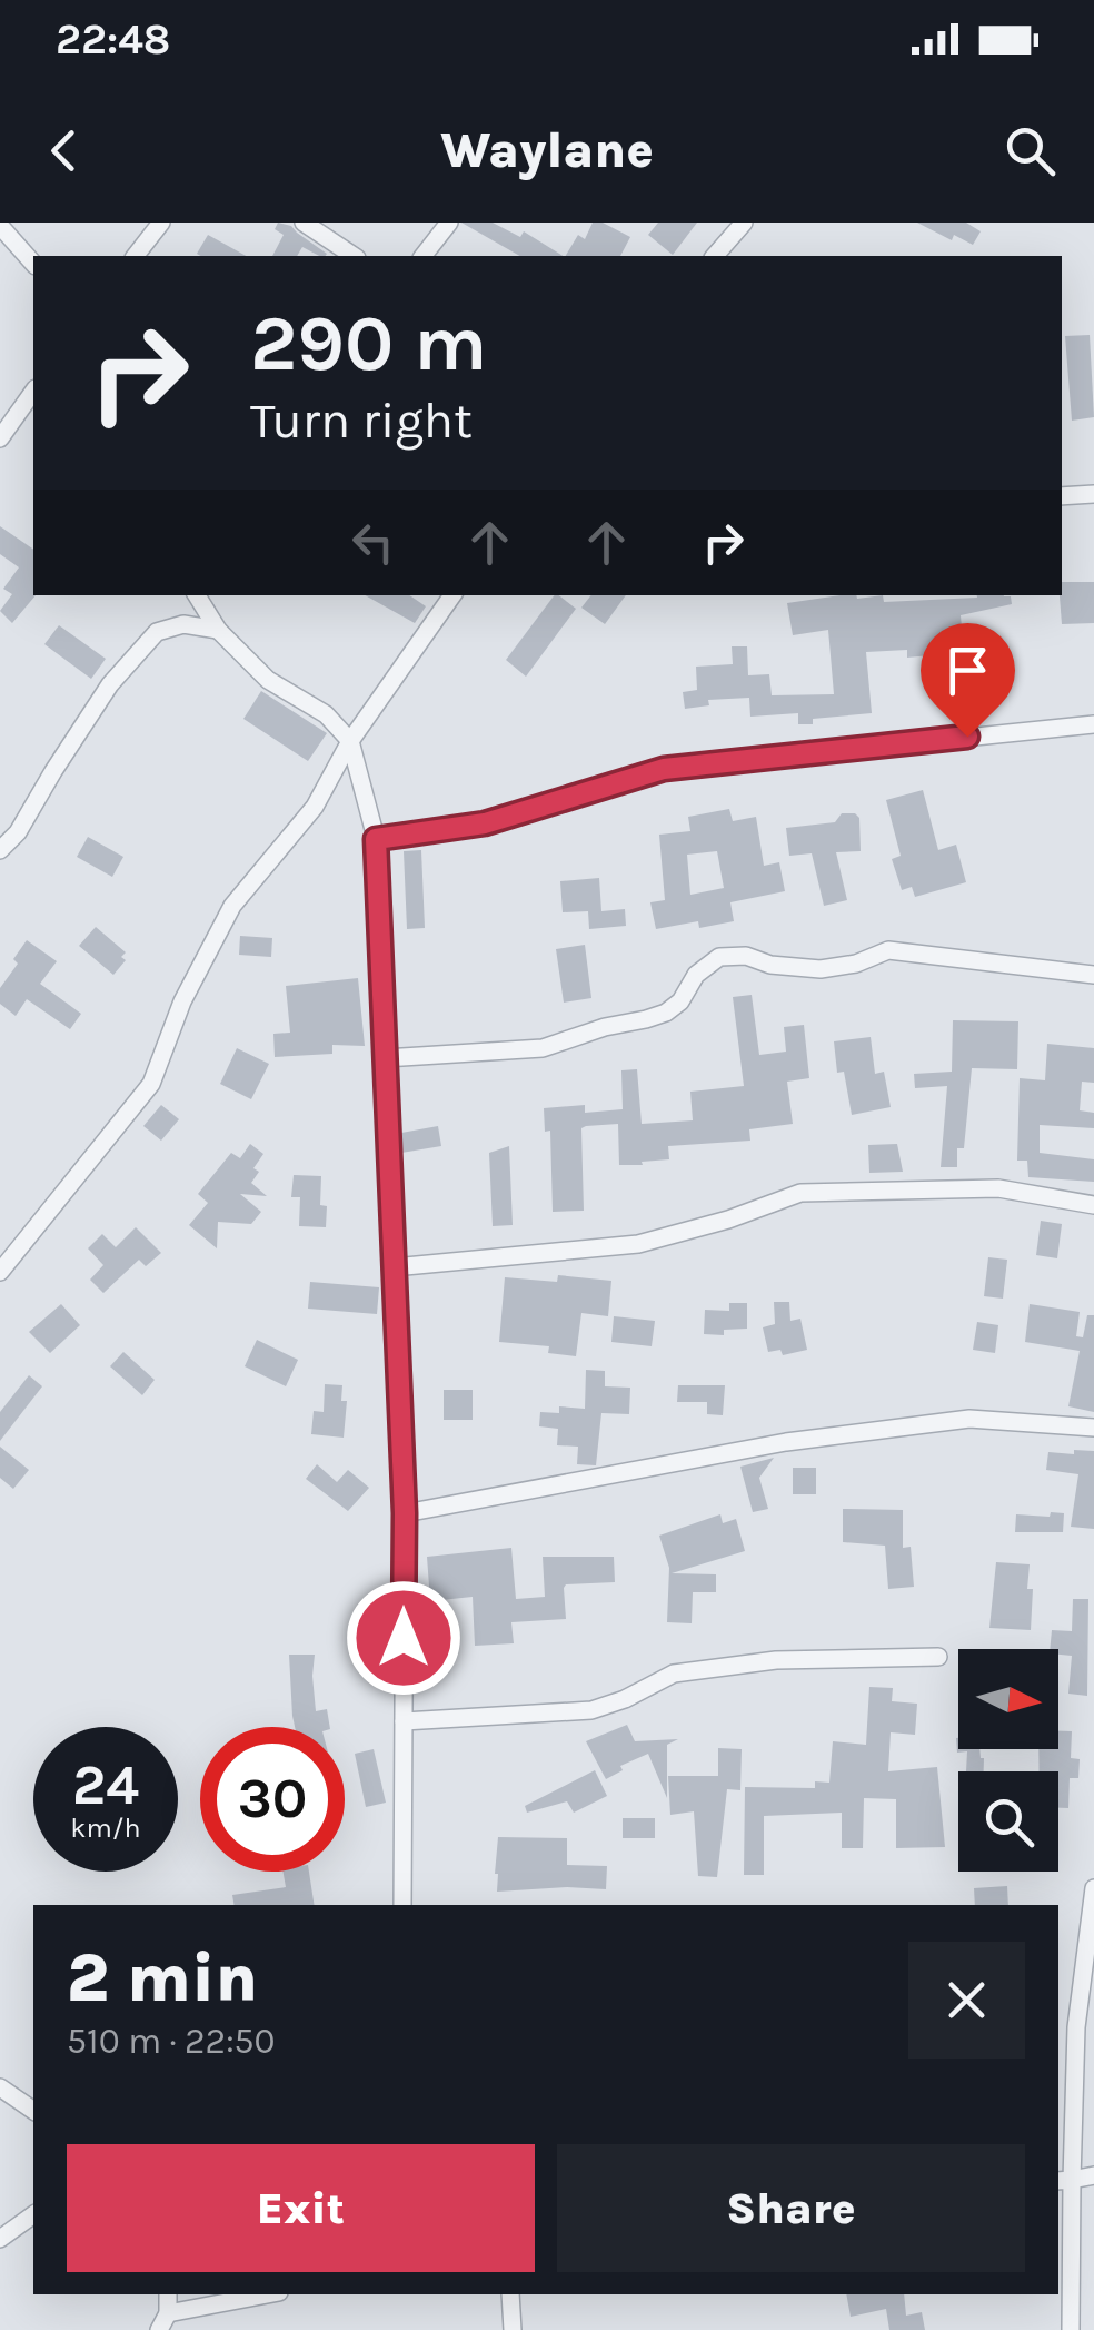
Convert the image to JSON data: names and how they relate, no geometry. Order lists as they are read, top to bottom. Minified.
{"north":"right","page":{"status":"22:48","header":"Waylane","turn":["290 m","Turn right"],"speed":"24 km/h","limit":"30","heading":["2 min","510 m · 22:50"],"buttons":["Exit","Share"]}}
